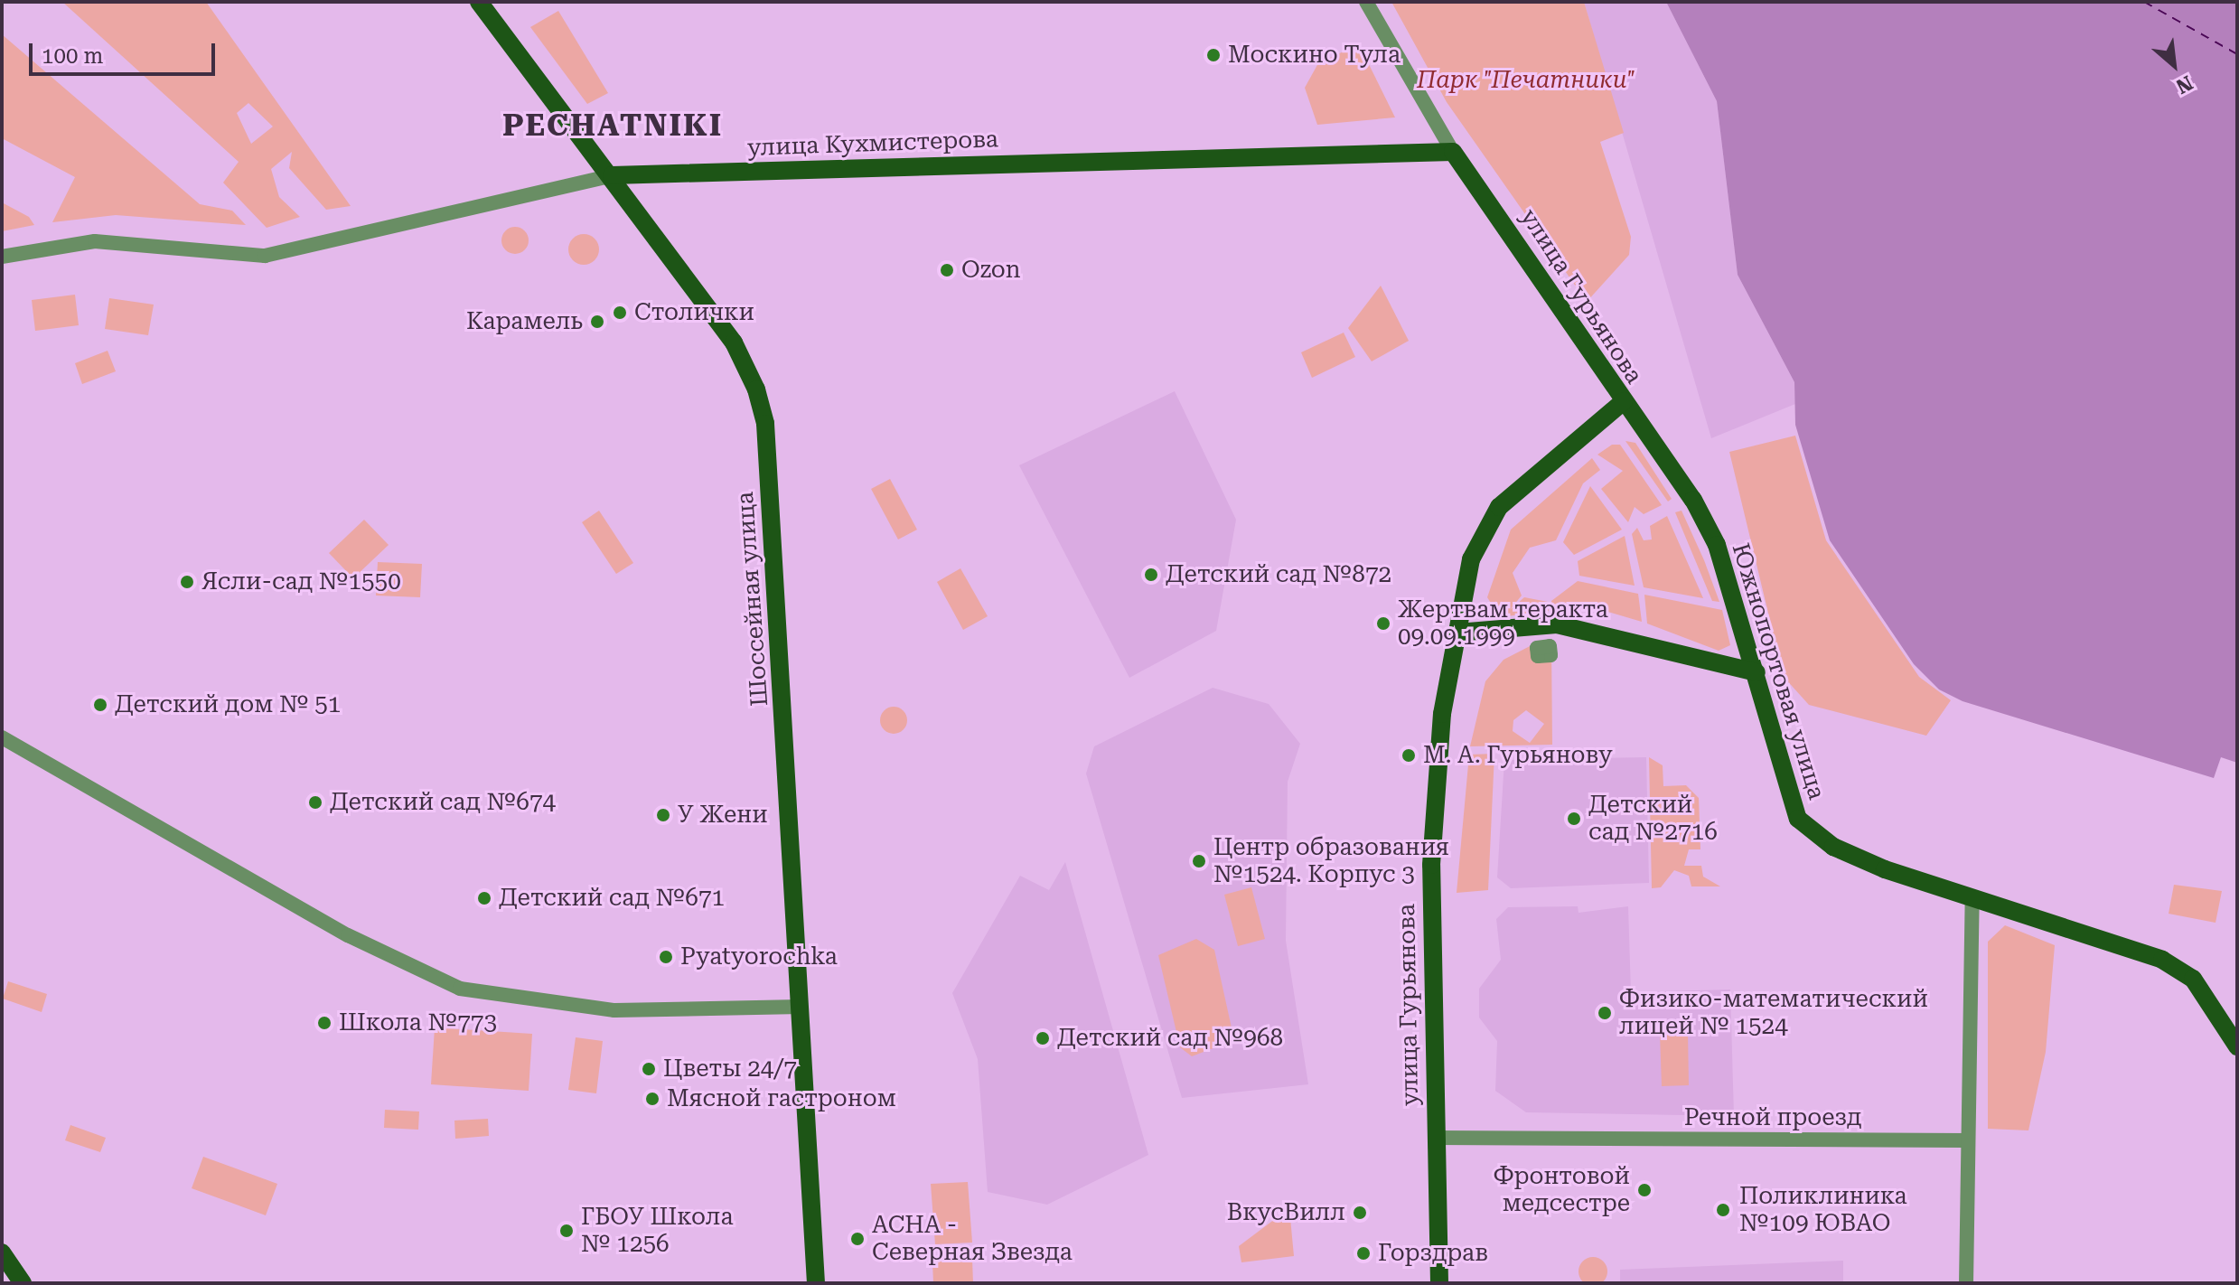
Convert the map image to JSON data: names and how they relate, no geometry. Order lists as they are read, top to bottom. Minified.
{"streets":{"main road":["улица Кухмистерова","улица Гурьянова","Шоссейная улица","Южнопортовая улица"],"street":["Речной проезд"]},"crossings":[["улица Кухмистерова","улица Гурьянова"],["улица Кухмистерова","Шоссейная улица"],["улица Гурьянова","Южнопортовая улица"],["улица Гурьянова","Речной проезд"]],"districts":["PECHATNIKI"],"parks":["Парк \"Печатники\""],"places":["Москино Тула","Ozon","Столички","Карамель","Детский сад №872","Ясли-сад №1550","Жертвам теракта 09.09.1999","Детский дом № 51","М. А. Гурьянову","Детский сад №674","У Жени","Детский сад №2716","Центр образования №1524. Корпус 3","Детский сад №671","Pyatyorochka","Физико-математический лицей № 1524","Школа №773","Детский сад №968","Цветы 24/7","Мясной гастроном","Фронтовой медсестре","Поликлиника №109 ЮВАО","ВкусВилл","ГБОУ Школа № 1256","АСНА - Северная Звезда","Горздрав"],"scale_bar":"100 m","north":"bottom right"}
